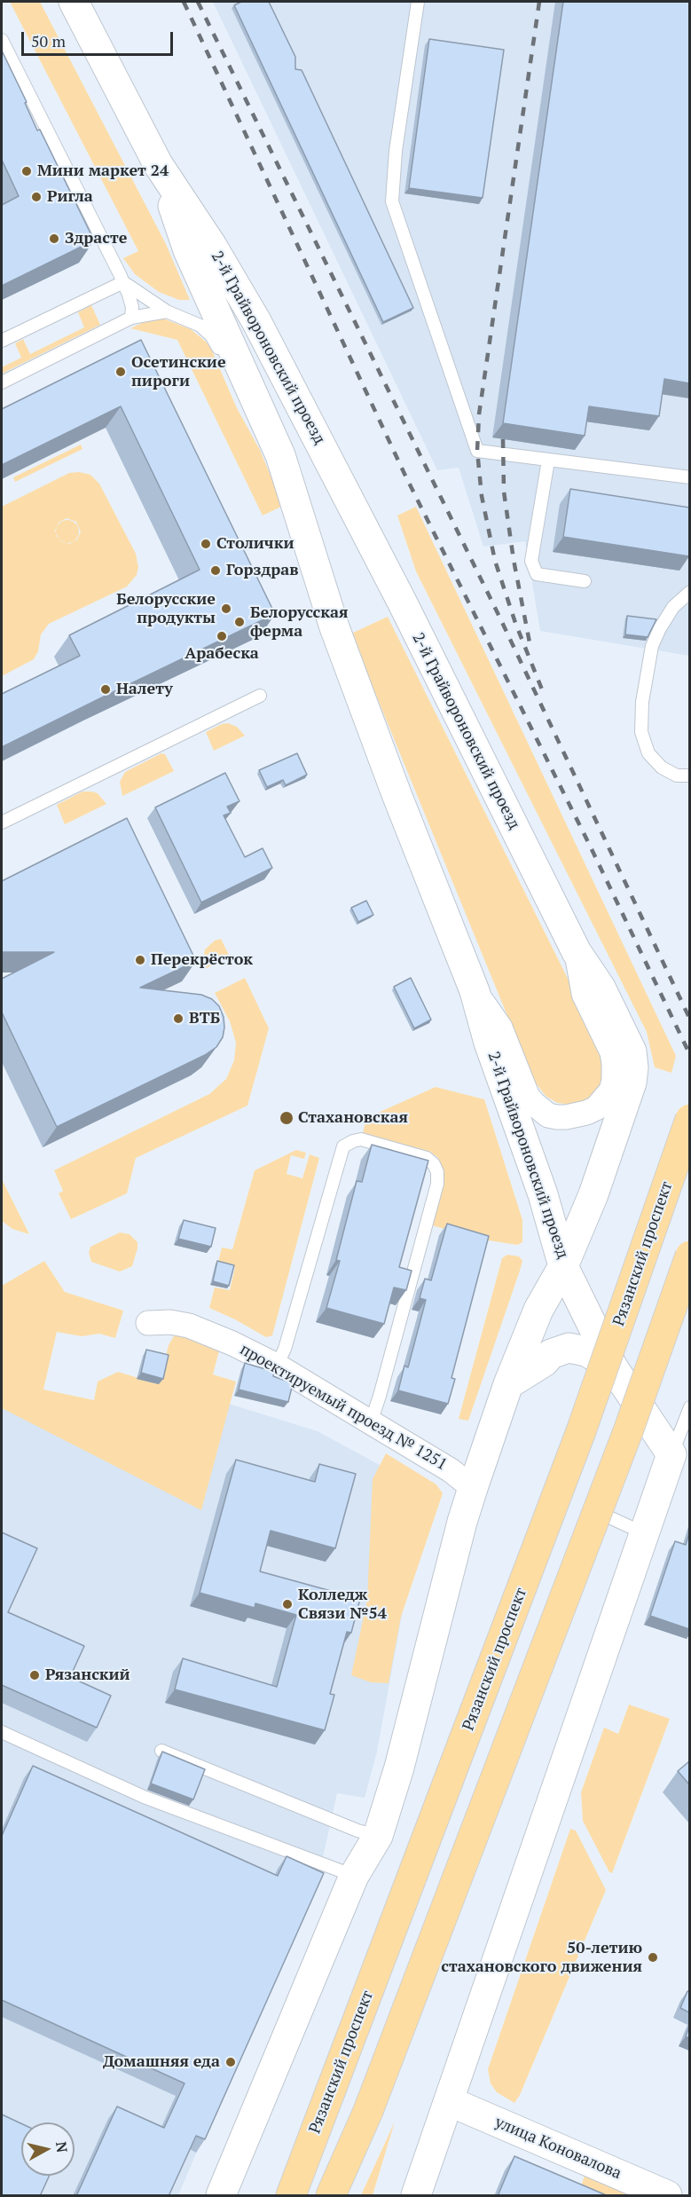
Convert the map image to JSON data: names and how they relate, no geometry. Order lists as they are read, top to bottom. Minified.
{"streets":{"main road":["2-й Грайвороновский проезд","Рязанский проспект","улица Коновалова"],"street":["проектируемый проезд № 1251"]},"places":["Мини маркет 24","Ригла","Здрасте","Осетинские пироги","Столички","Горздрав","Белорусские продукты","Белорусская ферма","Арабеска","Налету","Перекрёсток","ВТБ","Стахановская","Колледж Связи №54","Рязанский","50-летию стахановского движения","Домашняя еда"],"scale_bar":"50 m","north":"right"}
